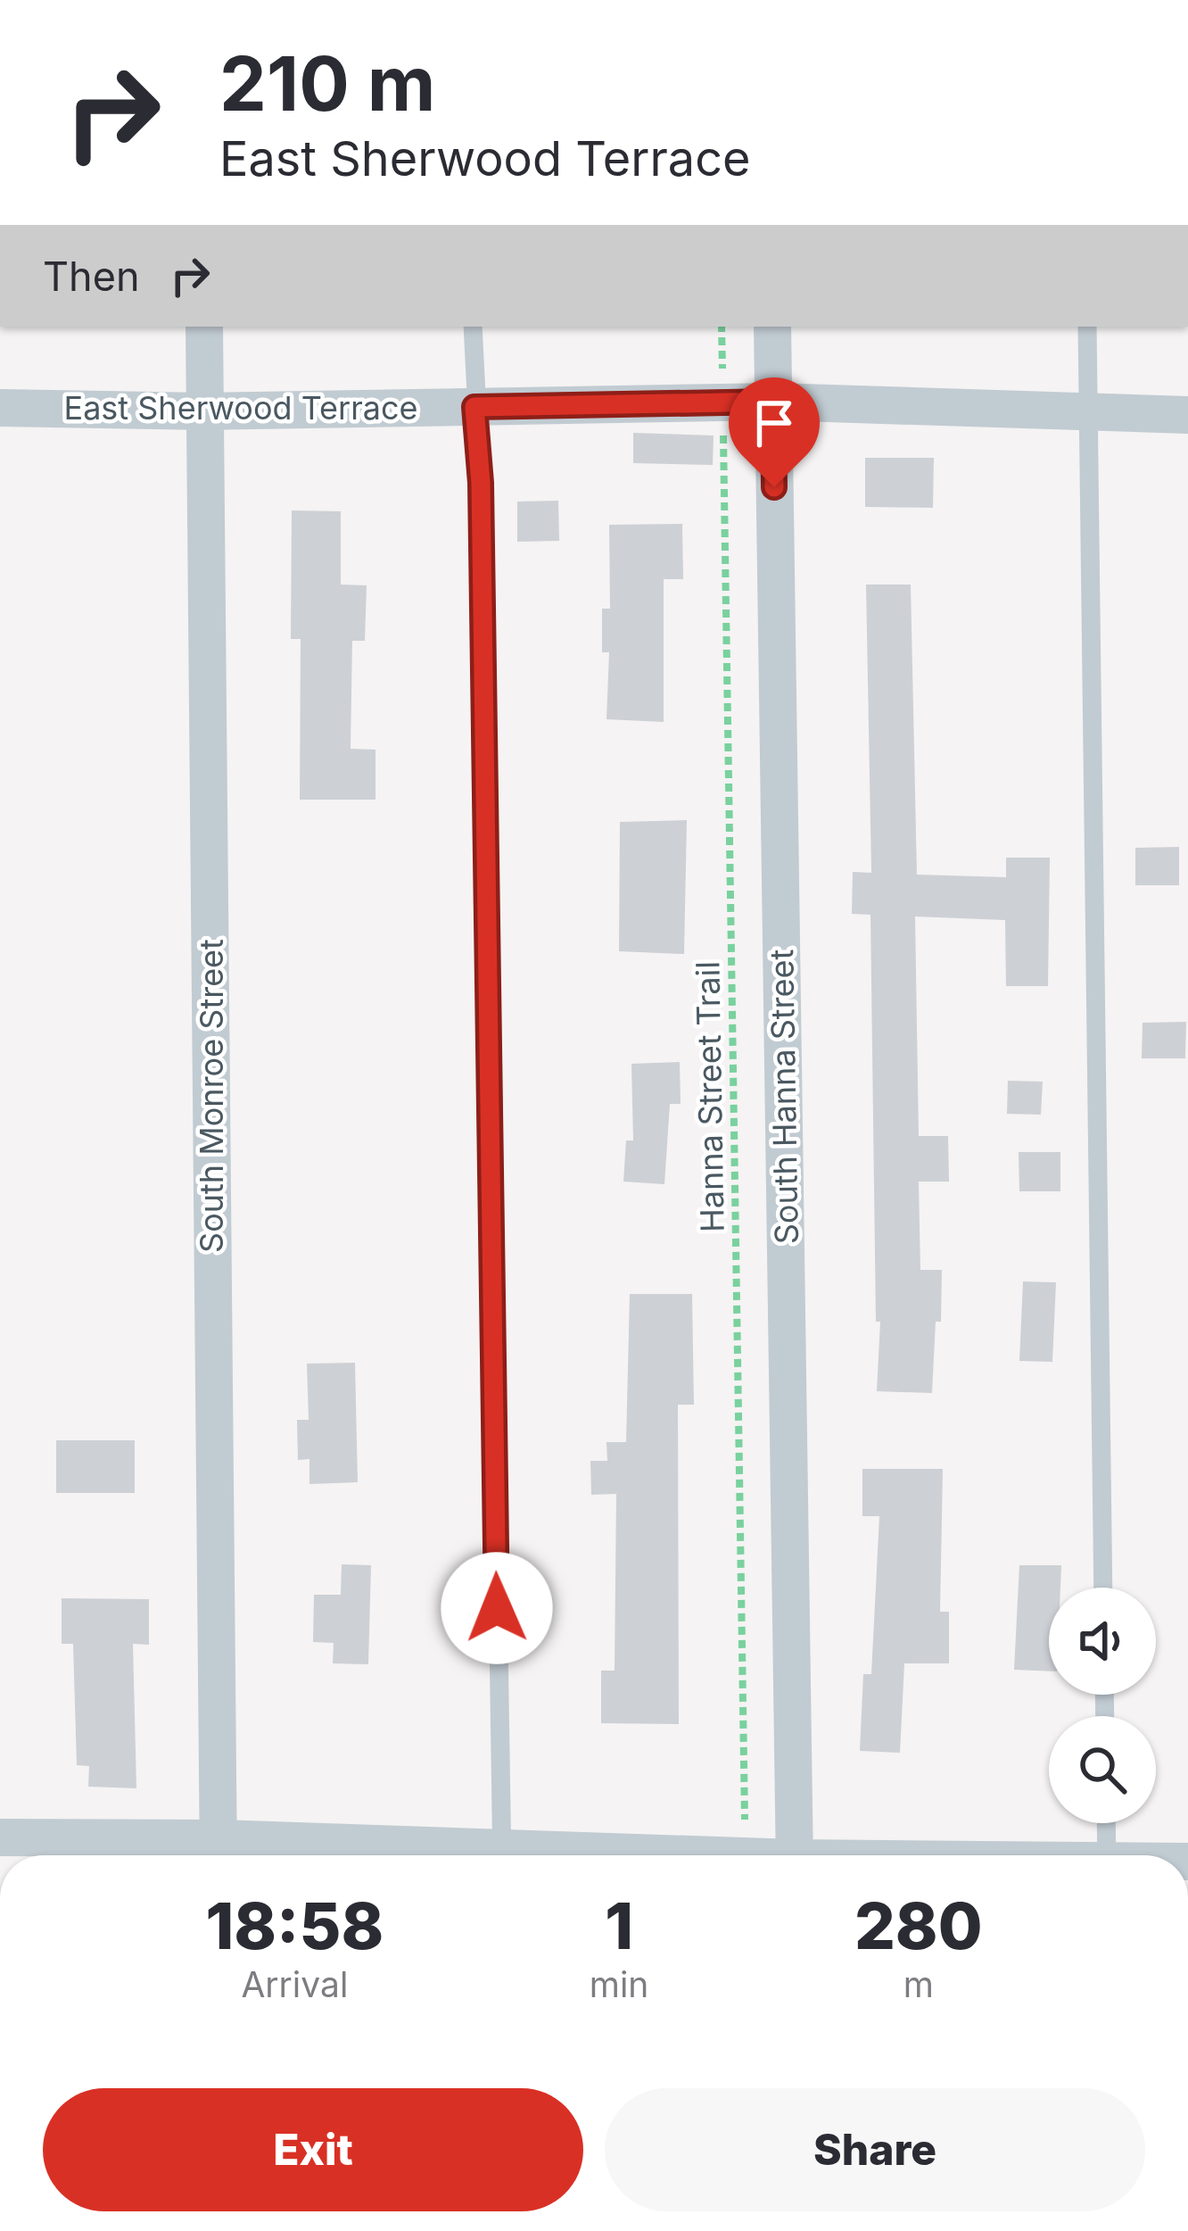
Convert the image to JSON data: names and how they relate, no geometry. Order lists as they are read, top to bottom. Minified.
{"streets":{"street":["East Sherwood Terrace","South Monroe Street","South Hanna Street"],"path":["Hanna Street Trail"]},"crossings":[["East Sherwood Terrace","South Monroe Street"],["East Sherwood Terrace","Hanna Street Trail"],["East Sherwood Terrace","South Hanna Street"]],"page":{"turn":["210 m","East Sherwood Terrace"],"then":"Then","eta":["18:58","Arrival","1","min","280","m"],"buttons":["Exit","Share"]}}
